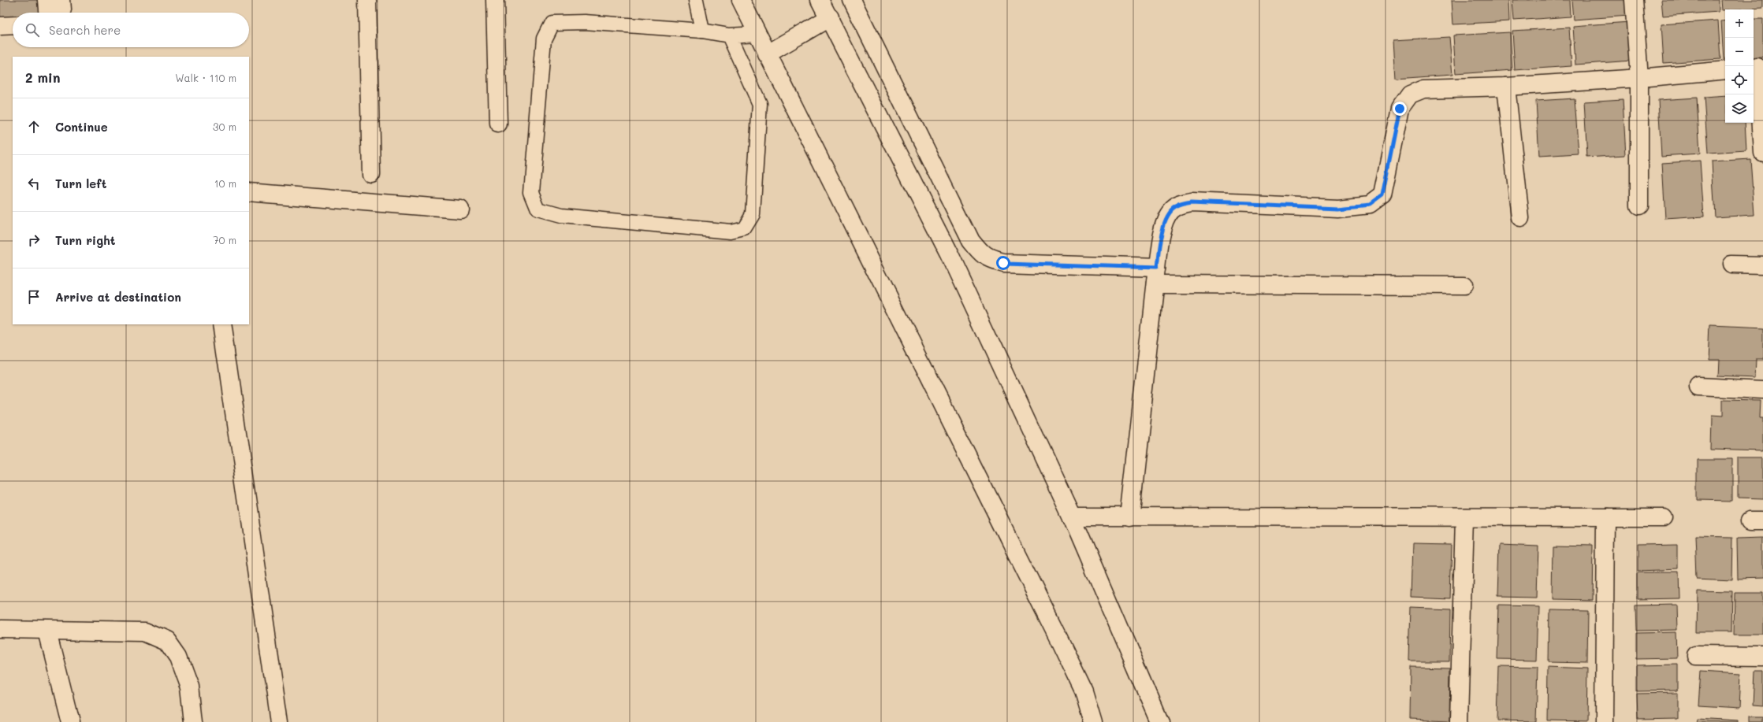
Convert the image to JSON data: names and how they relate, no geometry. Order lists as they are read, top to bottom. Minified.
{"page":{"map_buttons":["+","−"],"search":"Search here","heading":["2 min","Walk · 110 m"],"list":[["Continue","30 m"],["Turn left","10 m"],["Turn right","70 m"],"Arrive at destination"]}}
